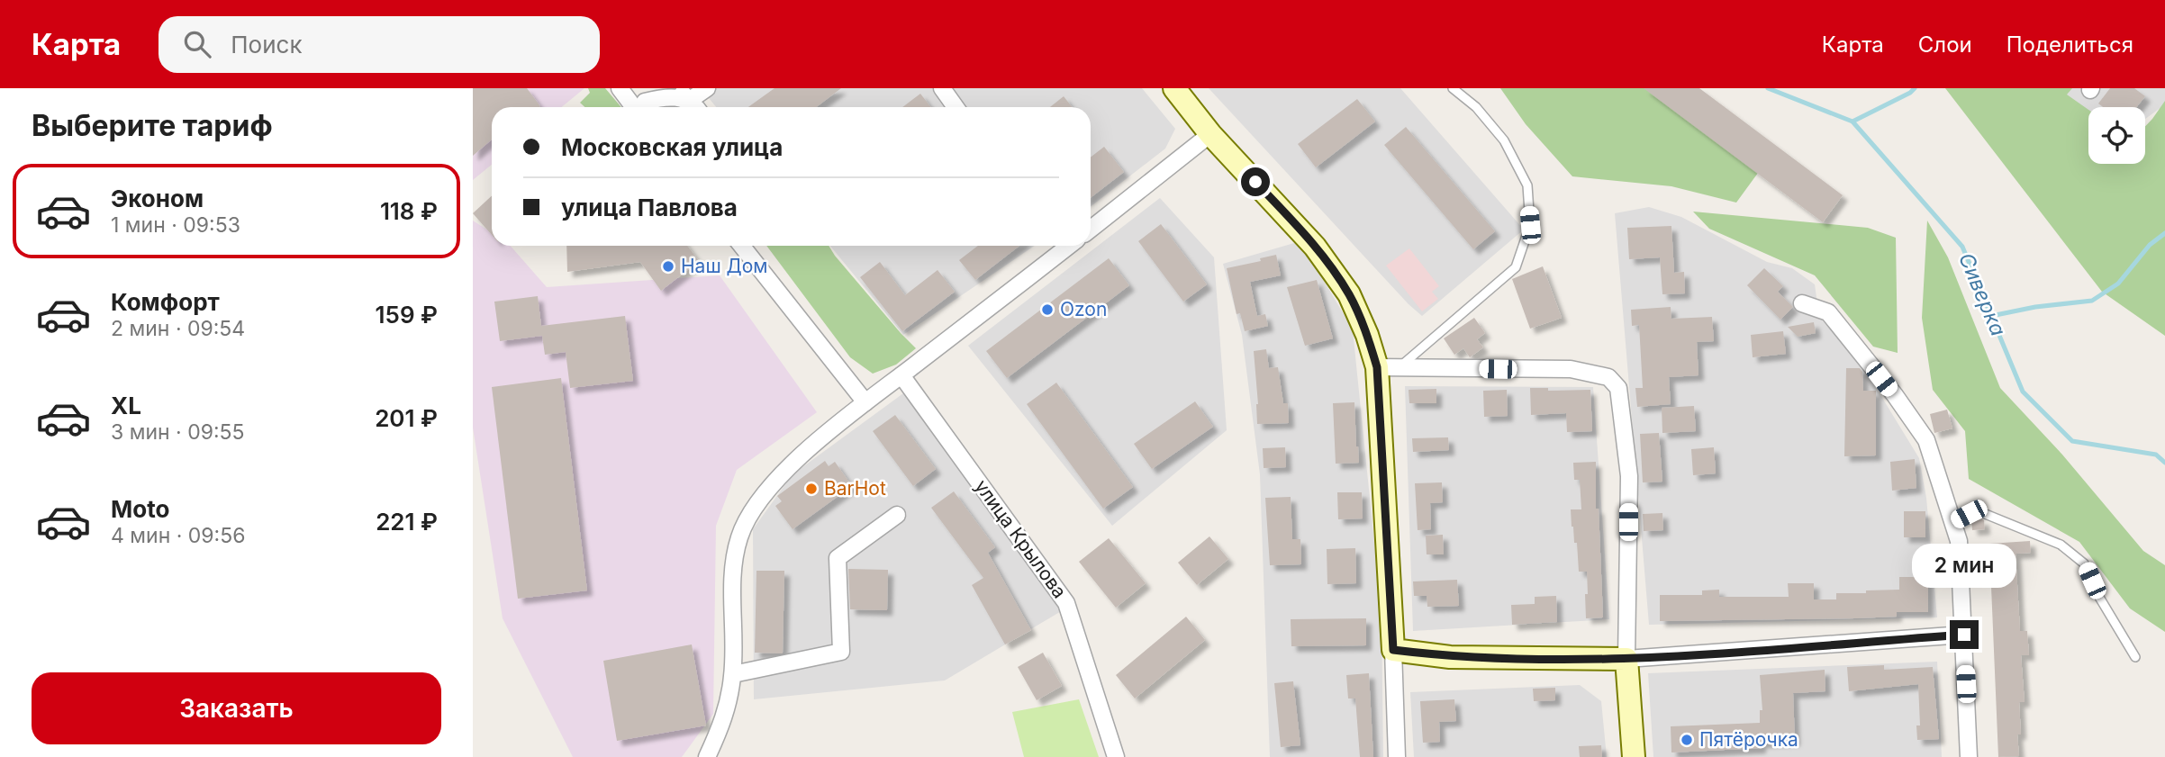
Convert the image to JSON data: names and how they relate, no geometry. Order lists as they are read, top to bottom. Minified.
{"streets":{"street":["улица Крылова"]},"water":["Сиверка"],"places":["Наш Дом","Ozon","BarHot","Пятёрочка"],"page":{"header":"Карта","search":"Поиск","nav":["Карта","Слои","Поделиться"],"heading":"Выберите тариф","banner":["Московская улица","улица Павлова"],"list":[{"name":"Эконом","note":"1 мин · 09:53","value":"118 ₽"},{"name":"Комфорт","note":"2 мин · 09:54","value":"159 ₽"},{"name":"XL","note":"3 мин · 09:55","value":"201 ₽"},{"name":"Moto","note":"4 мин · 09:56","value":"221 ₽"}],"bubble":"2 мин","buttons":"Заказать"}}
